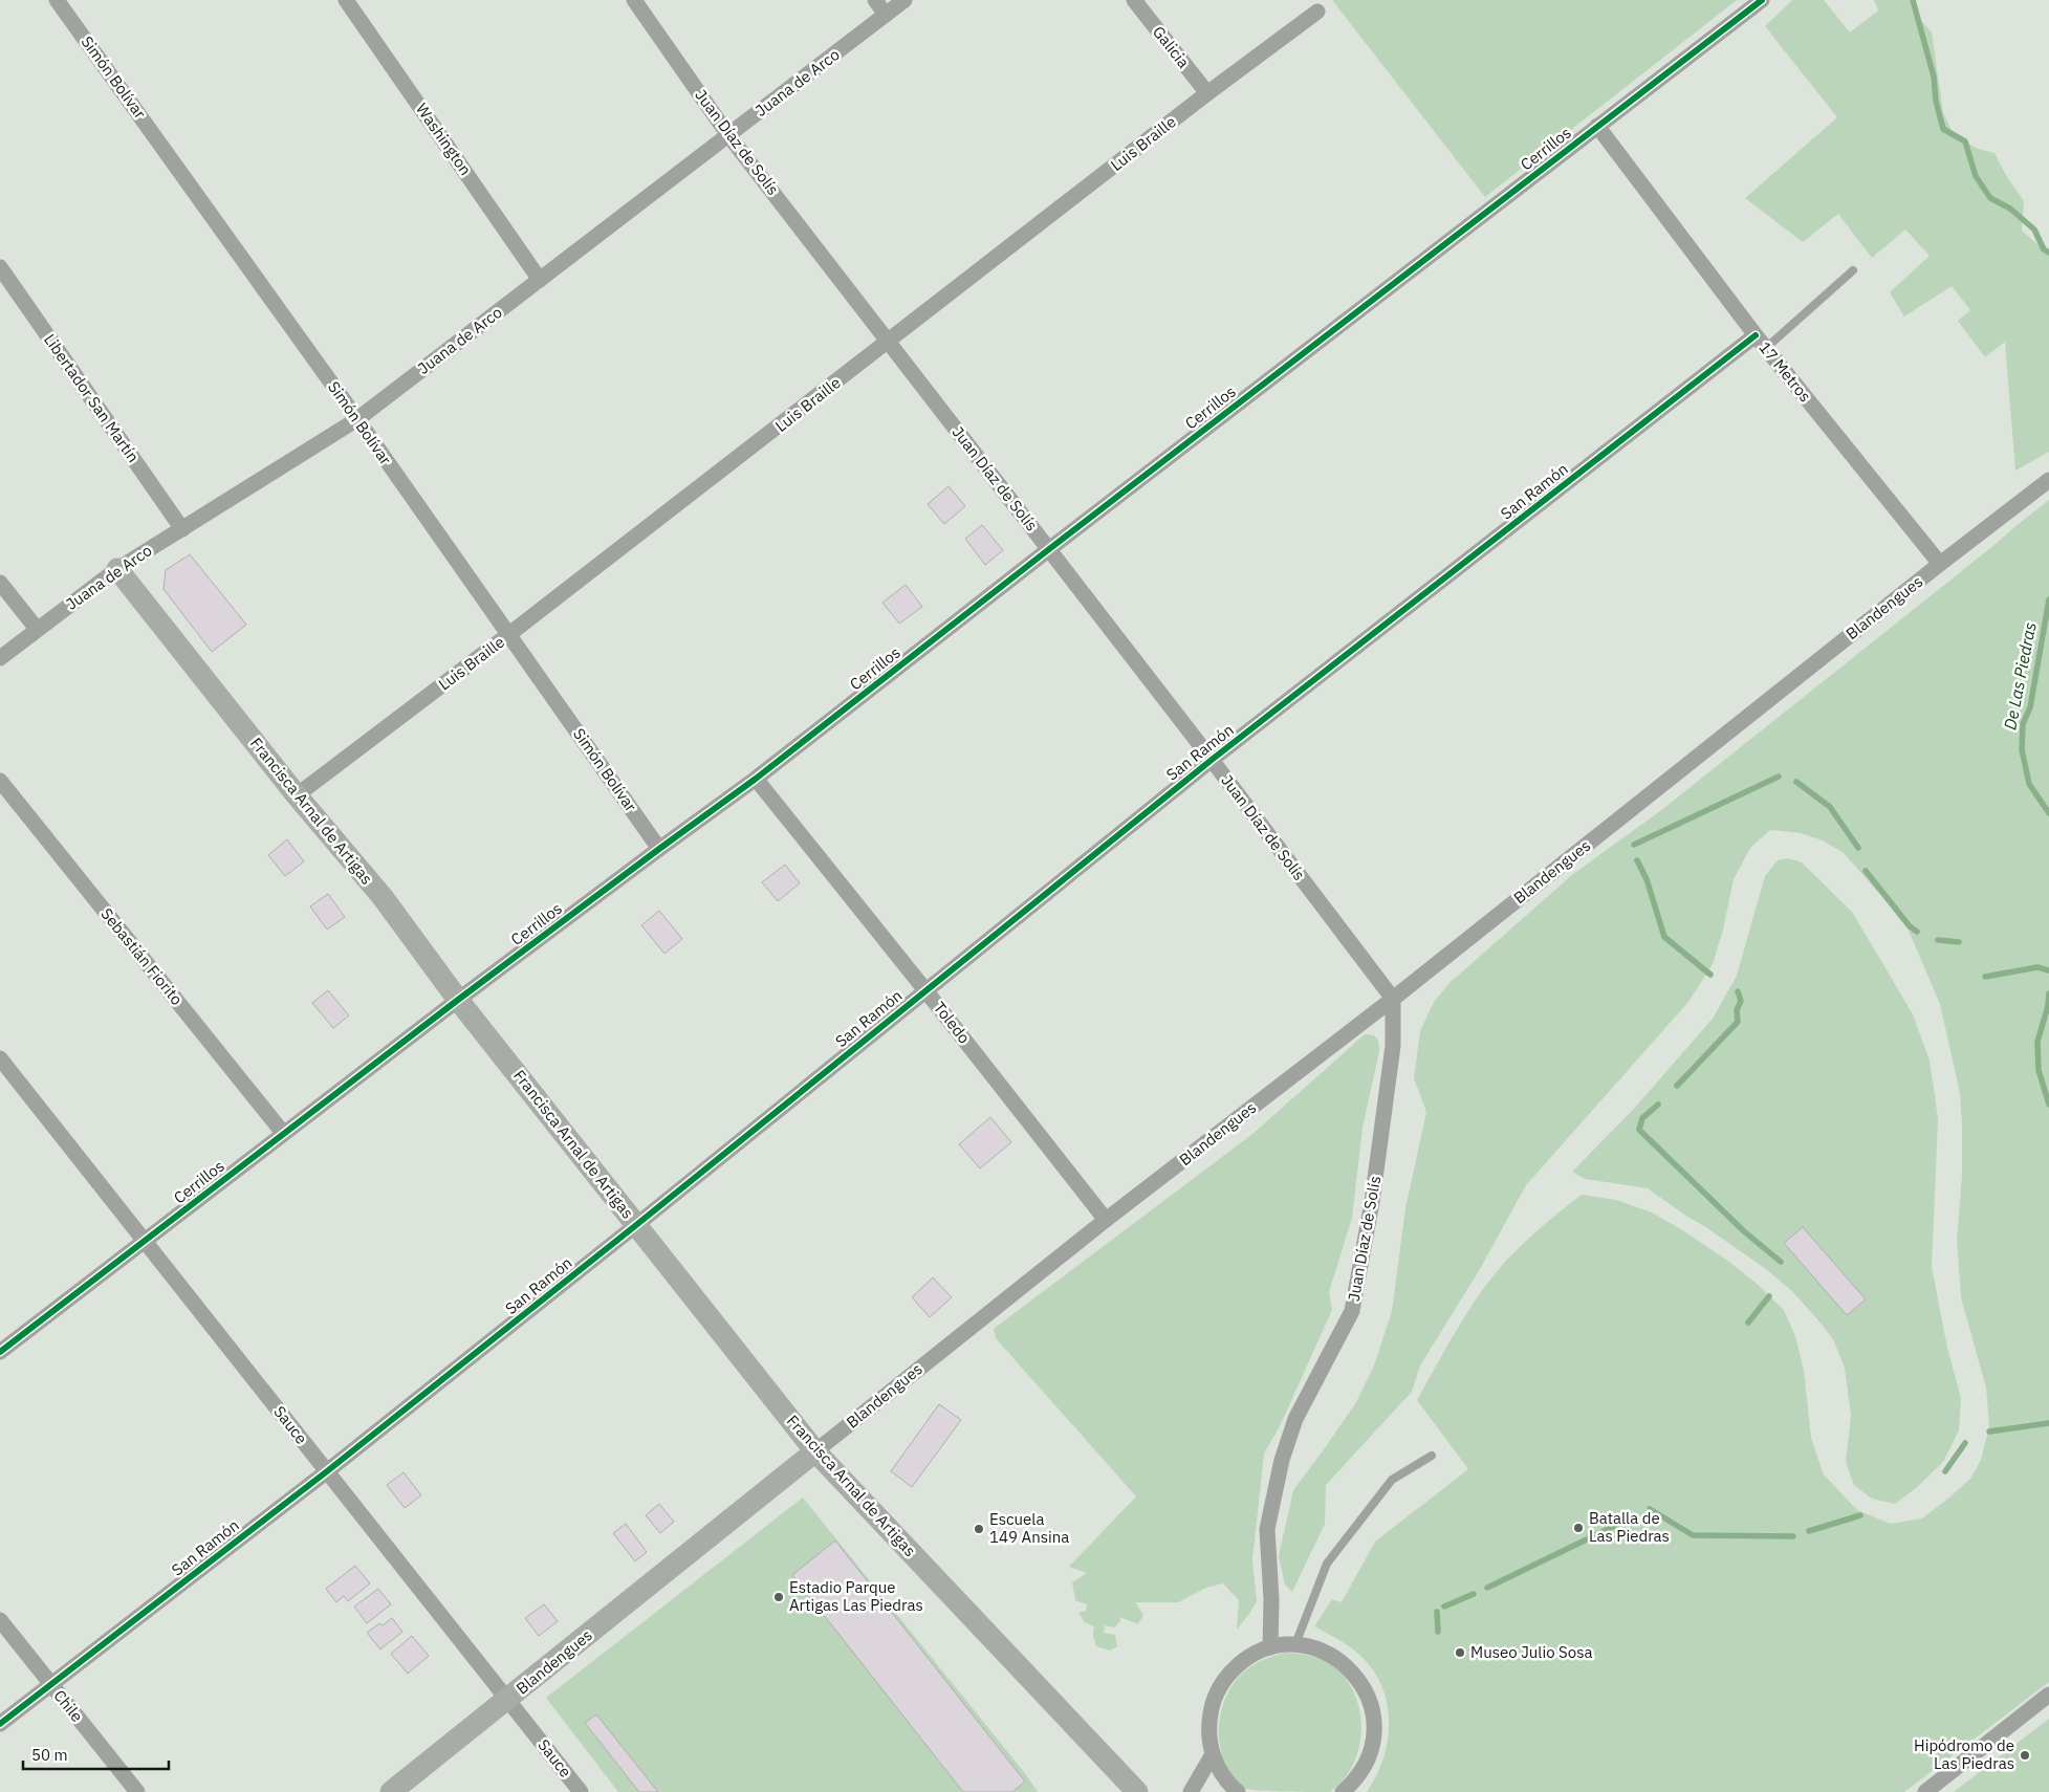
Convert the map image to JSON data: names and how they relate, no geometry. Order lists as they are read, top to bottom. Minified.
{"streets":{"street":["Galicia","Simón Bolívar","Juana de Arco","Washington","Juan Díaz de Solís","Luis Braille","Cerrillos","17 Metros","Libertador San Martín","San Ramón","Blandengues","Francisca Arnal de Artigas","Sebastián Fiorito","Toledo","Sauce","Chile"]},"crossings":[["Galicia","Luis Braille"],["Simón Bolívar","Juana de Arco"],["Simón Bolívar","Luis Braille"],["Simón Bolívar","Cerrillos"],["Juana de Arco","Washington"],["Juana de Arco","Juan Díaz de Solís"],["Juana de Arco","Libertador San Martín"],["Juana de Arco","Francisca Arnal de Artigas"],["Juan Díaz de Solís","Luis Braille"],["Juan Díaz de Solís","Cerrillos"],["Juan Díaz de Solís","San Ramón"],["Juan Díaz de Solís","Blandengues"],["Luis Braille","Francisca Arnal de Artigas"],["Cerrillos","17 Metros"],["Cerrillos","Francisca Arnal de Artigas"],["Cerrillos","Sebastián Fiorito"],["Cerrillos","Toledo"],["Cerrillos","Sauce"],["17 Metros","San Ramón"],["17 Metros","Blandengues"],["San Ramón","Francisca Arnal de Artigas"],["San Ramón","Toledo"],["San Ramón","Sauce"],["San Ramón","Chile"],["Blandengues","Francisca Arnal de Artigas"],["Blandengues","Toledo"],["Blandengues","Sauce"]],"water":["De Las Piedras"],"places":["Batalla de Las Piedras","Escuela 149 Ansina","Estadio Parque Artigas Las Piedras","Museo Julio Sosa","Hipódromo de Las Piedras"],"scale_bar":"50 m"}
